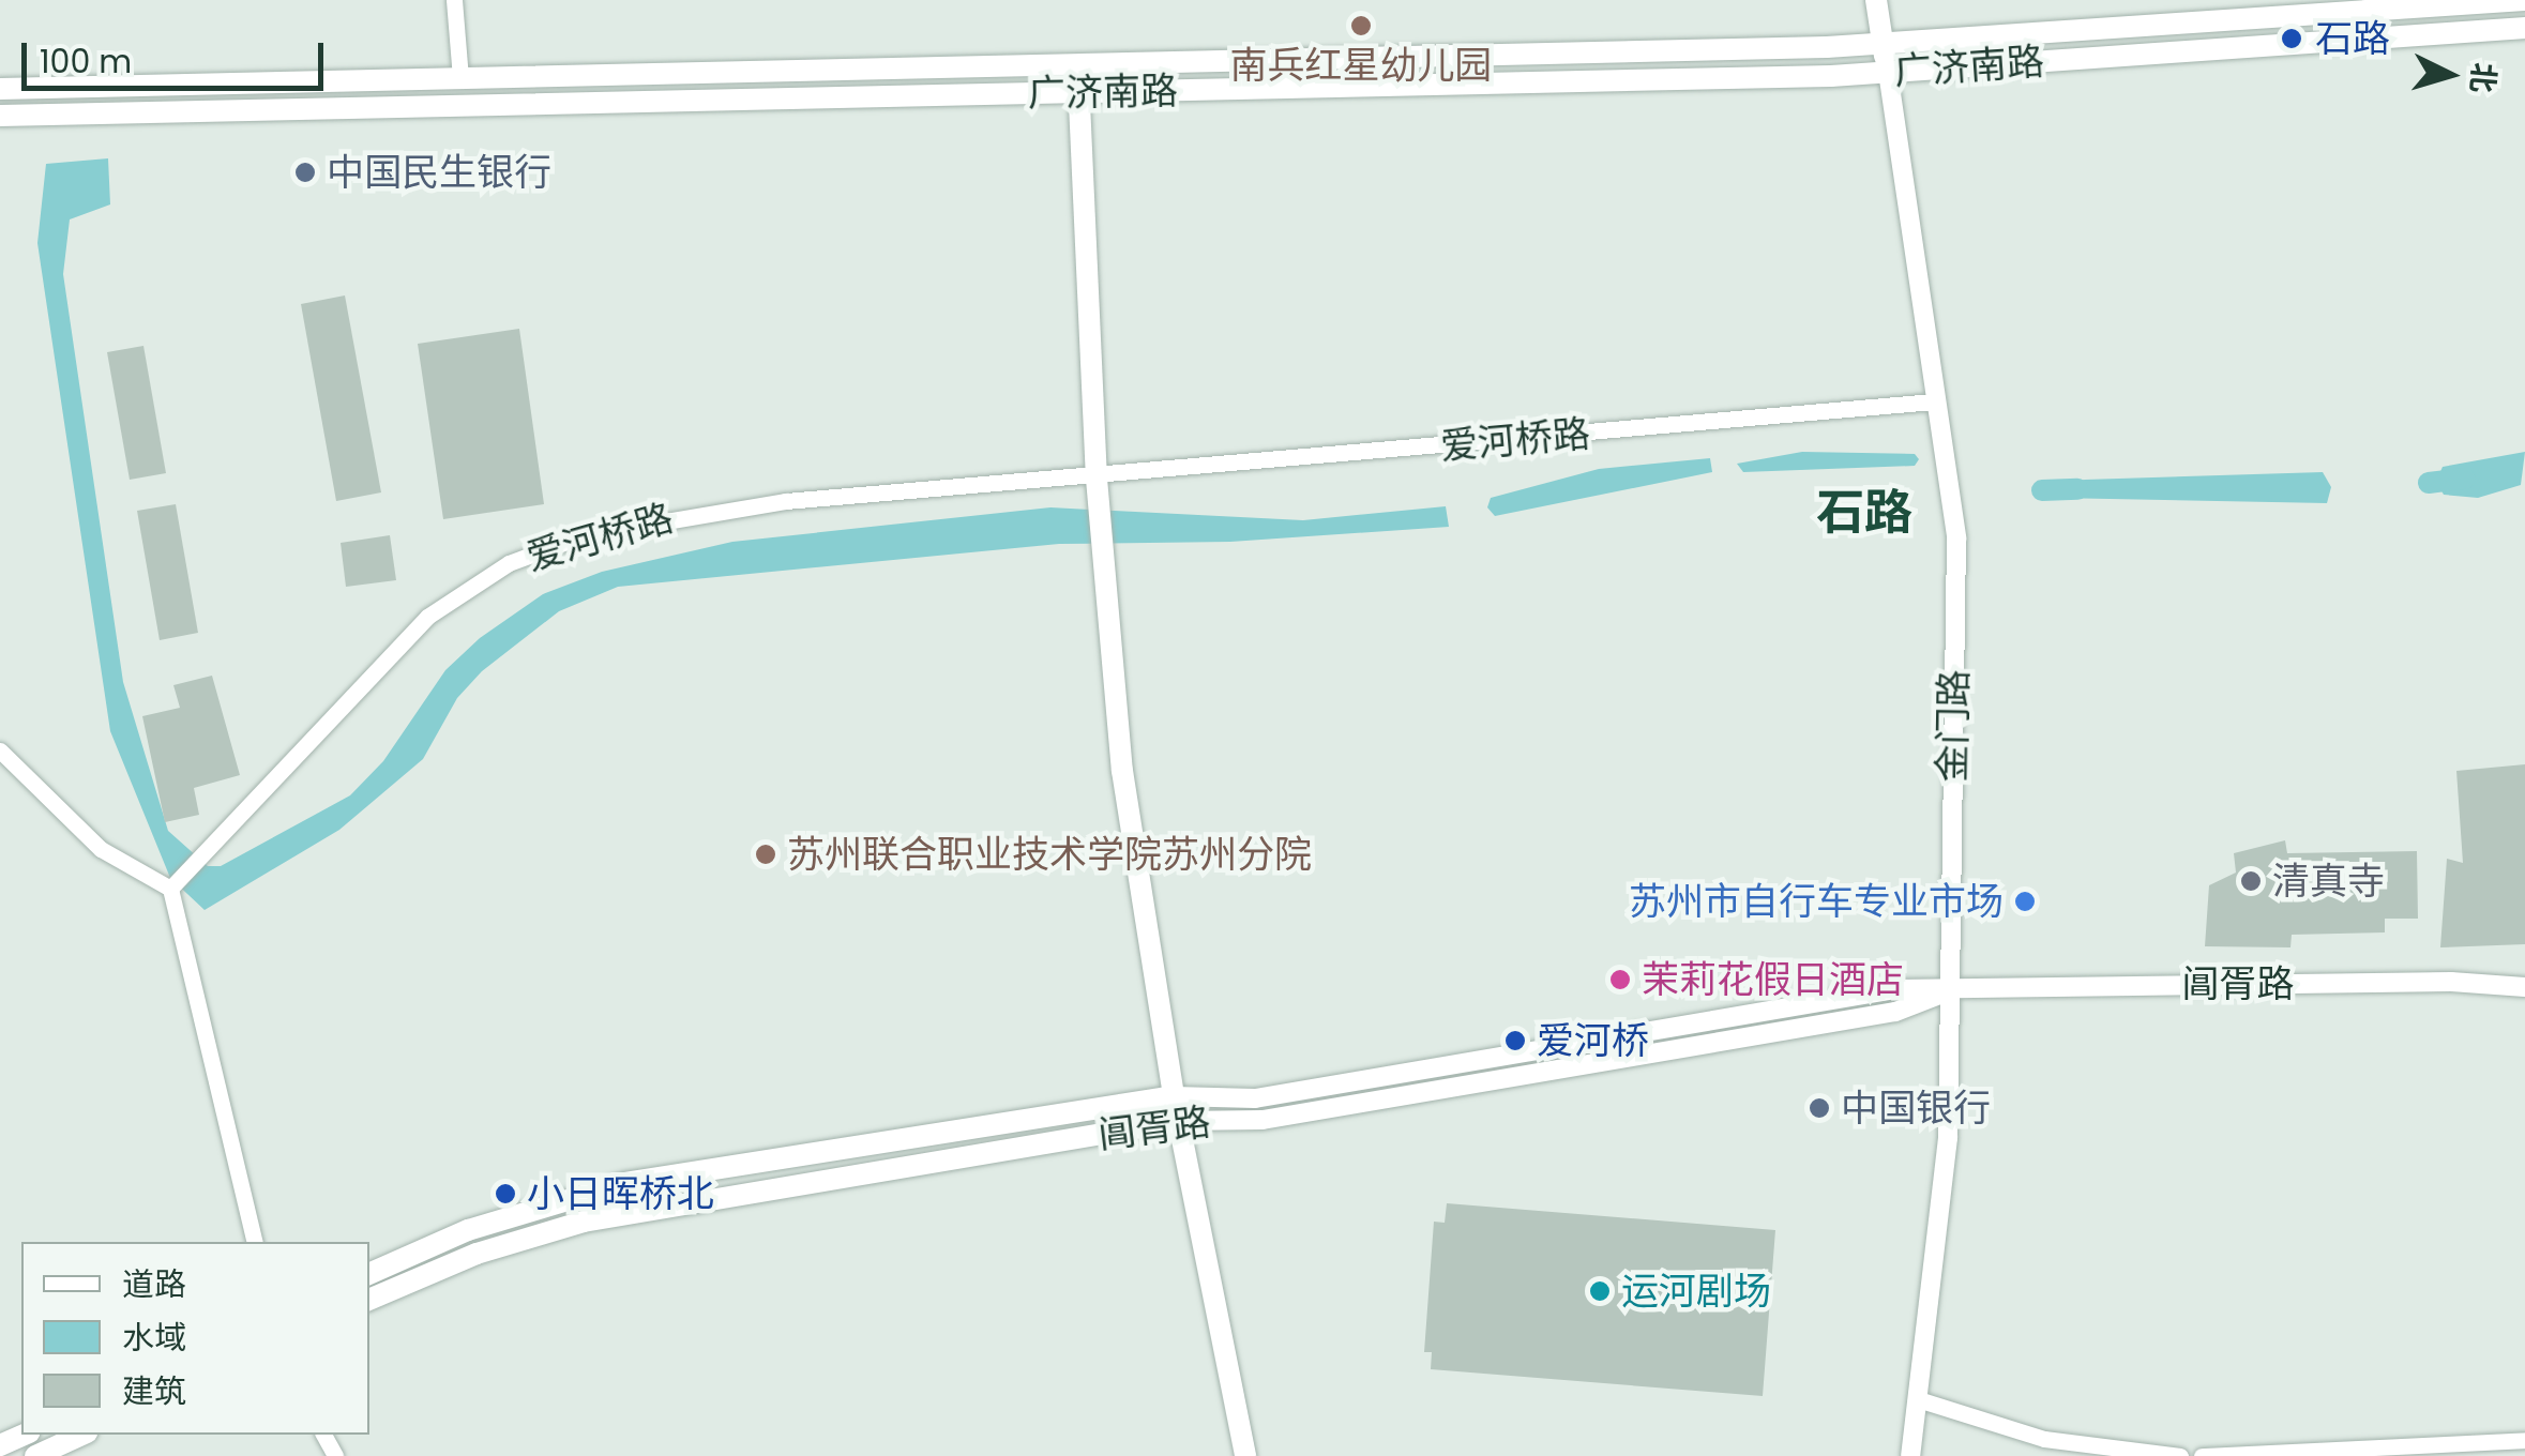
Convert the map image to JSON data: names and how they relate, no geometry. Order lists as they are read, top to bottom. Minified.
{"streets":{"main road":["广济南路","金门路","阊胥路"],"street":["爱河桥路"]},"crossings":[["广济南路","金门路"],["爱河桥路","金门路"],["金门路","阊胥路"]],"districts":["石路"],"places":["南兵红星幼儿园","石路","中国民生银行","苏州联合职业技术学院苏州分院","清真寺","苏州市自行车专业市场","茉莉花假日酒店","爱河桥","中国银行","小日晖桥北","运河剧场"],"legend":["道路","水域","建筑"],"scale_bar":"100 m","north":"right"}
